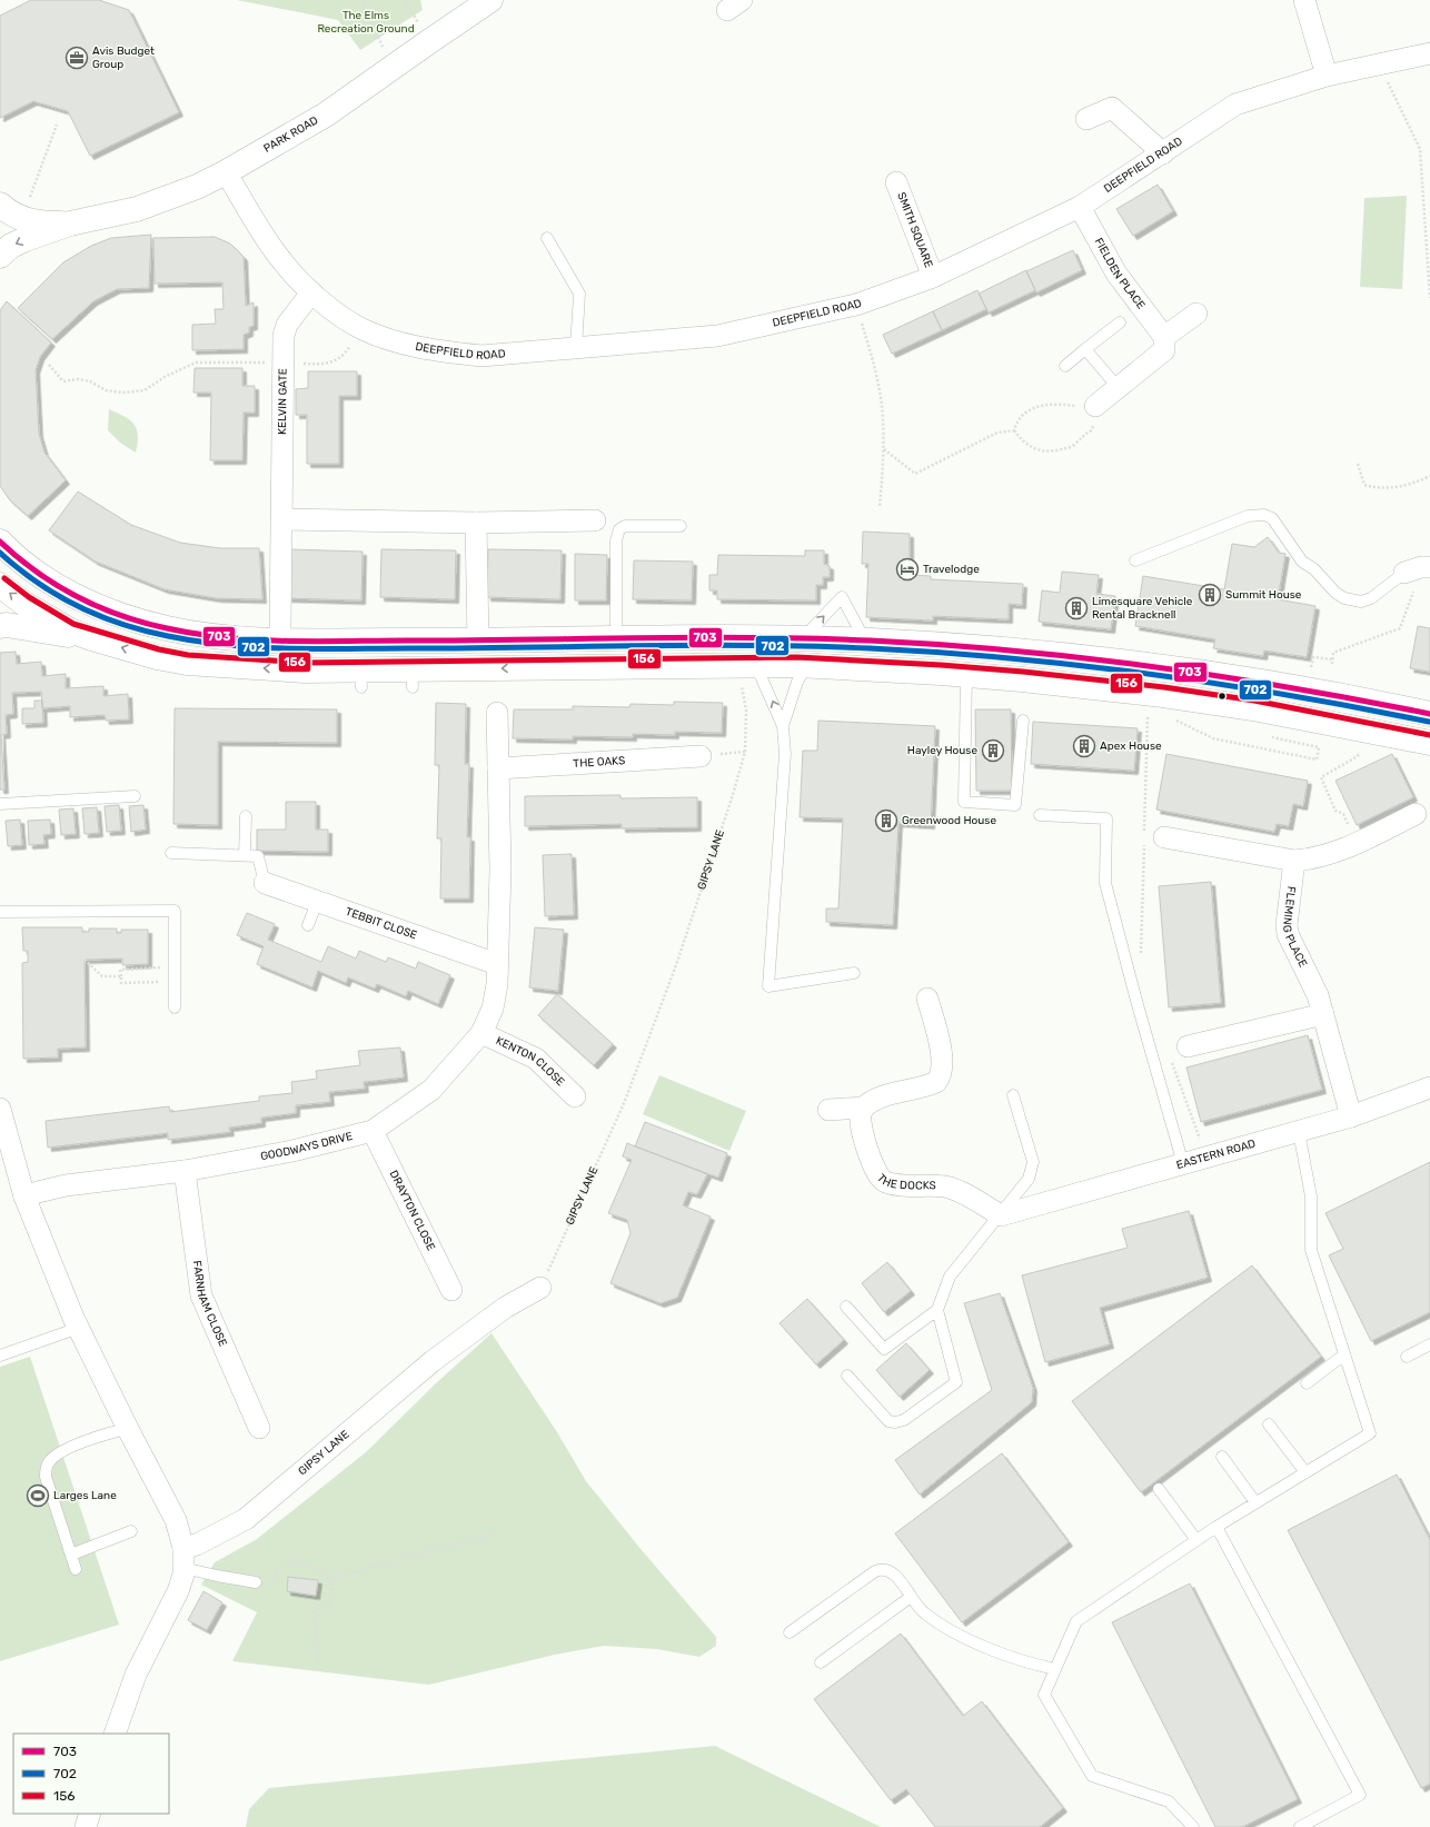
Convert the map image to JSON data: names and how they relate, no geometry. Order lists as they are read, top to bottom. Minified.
{"streets":{"main road":["PARK ROAD"],"street":["DEEPFIELD ROAD","SMITH SQUARE","FIELDEN PLACE","KELVIN GATE","THE OAKS","GIPSY LANE","TEBBIT CLOSE","FLEMING PLACE","KENTON CLOSE","GOODWAYS DRIVE","EASTERN ROAD","THE DOCKS","DRAYTON CLOSE","FARNHAM CLOSE"]},"crossings":[["PARK ROAD","DEEPFIELD ROAD"],["DEEPFIELD ROAD","SMITH SQUARE"],["DEEPFIELD ROAD","FIELDEN PLACE"],["DEEPFIELD ROAD","KELVIN GATE"],["TEBBIT CLOSE","GOODWAYS DRIVE"],["FLEMING PLACE","EASTERN ROAD"],["KENTON CLOSE","GOODWAYS DRIVE"],["GOODWAYS DRIVE","DRAYTON CLOSE"],["GOODWAYS DRIVE","FARNHAM CLOSE"],["EASTERN ROAD","THE DOCKS"]],"parks":["The Elms Recreation Ground"],"places":{"office":["Avis Budget Group"],"hotel":["Travelodge"],"building":["Summit House","Limesquare Vehicle Rental Bracknell","Apex House","Hayley House","Greenwood House"],"sports":["Larges Lane"]},"lines":["transit line 703","transit line 702","transit line 156"],"legend":["703","702","156"]}
